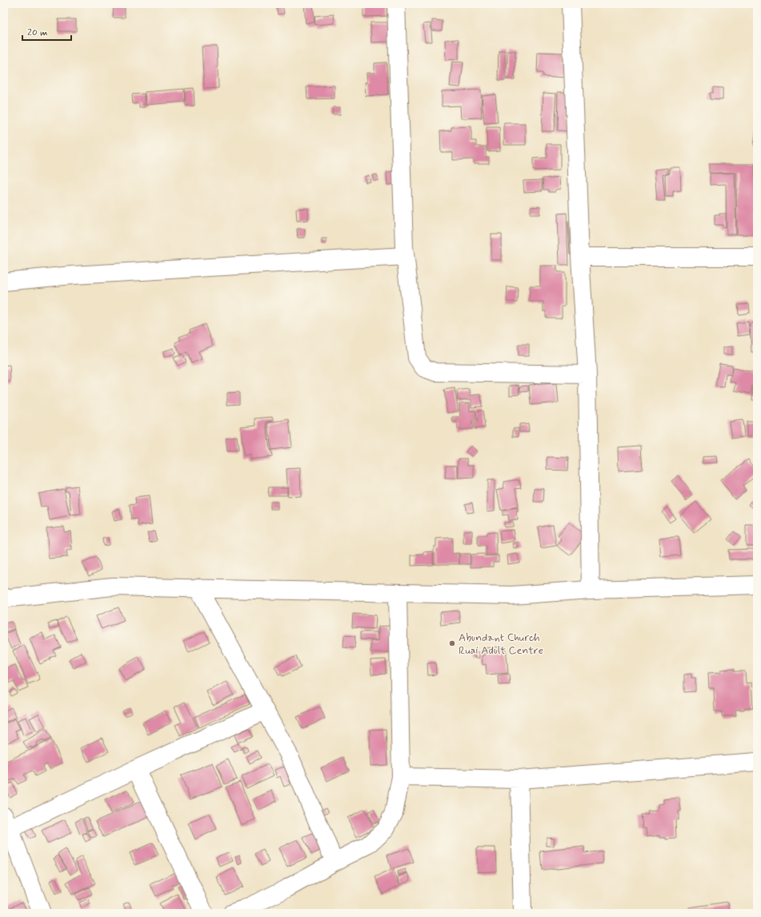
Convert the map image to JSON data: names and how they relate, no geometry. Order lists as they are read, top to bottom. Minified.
{"places":["Abundant Church Ruai Adult Centre"],"scale_bar":"20 m"}
